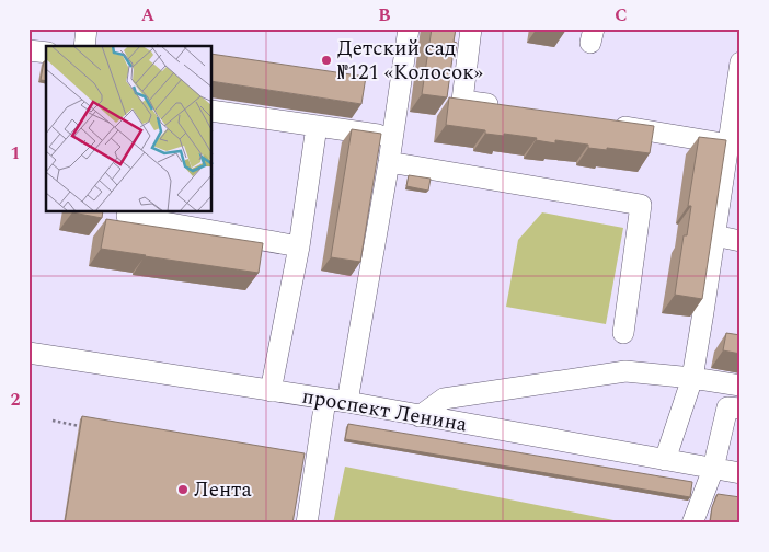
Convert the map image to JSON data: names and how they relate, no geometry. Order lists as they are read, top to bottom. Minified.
{"streets":{"street":["проспект Ленина"]},"places":["Детский сад №121 «Колосок»","Лента"],"grid":{"columns":["A","B","C"],"rows":["1","2"]}}
